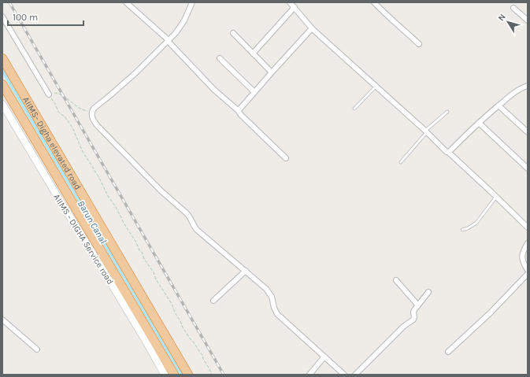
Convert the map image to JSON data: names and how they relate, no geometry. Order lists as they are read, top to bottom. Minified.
{"streets":{"highway":["AIIMS- Digha elevated road"],"main road":["AIIMS - DIGHA Service road"]},"water":["Barun Canal"],"scale_bar":"100 m","north":"top left"}
